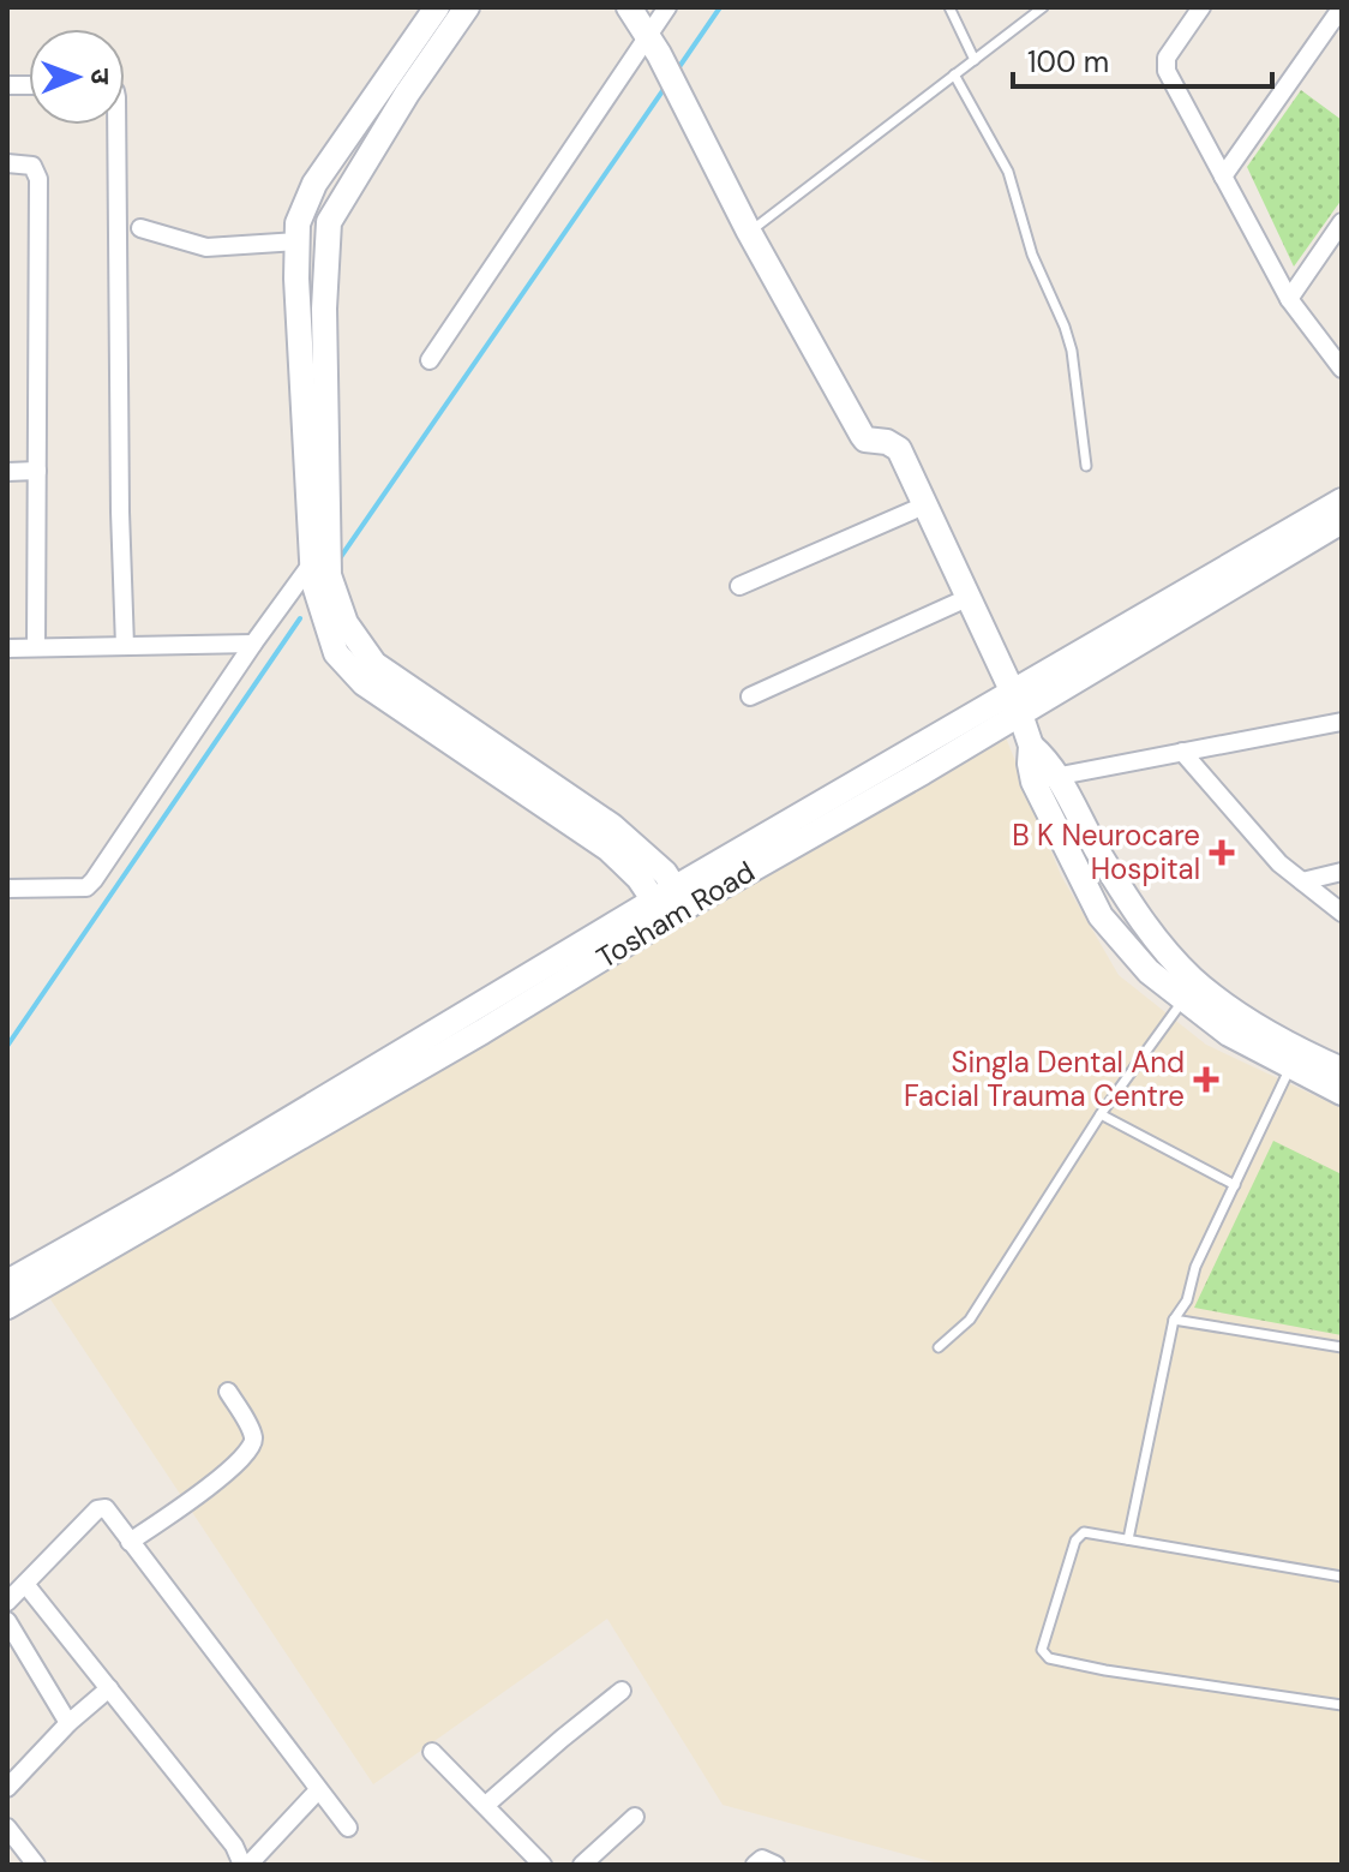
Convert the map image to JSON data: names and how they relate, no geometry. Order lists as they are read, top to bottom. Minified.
{"streets":{"main road":["Tosham Road"]},"places":{"health":["B K Neurocare Hospital","Singla Dental And Facial Trauma Centre"]},"scale_bar":"100 m","north":"right"}
